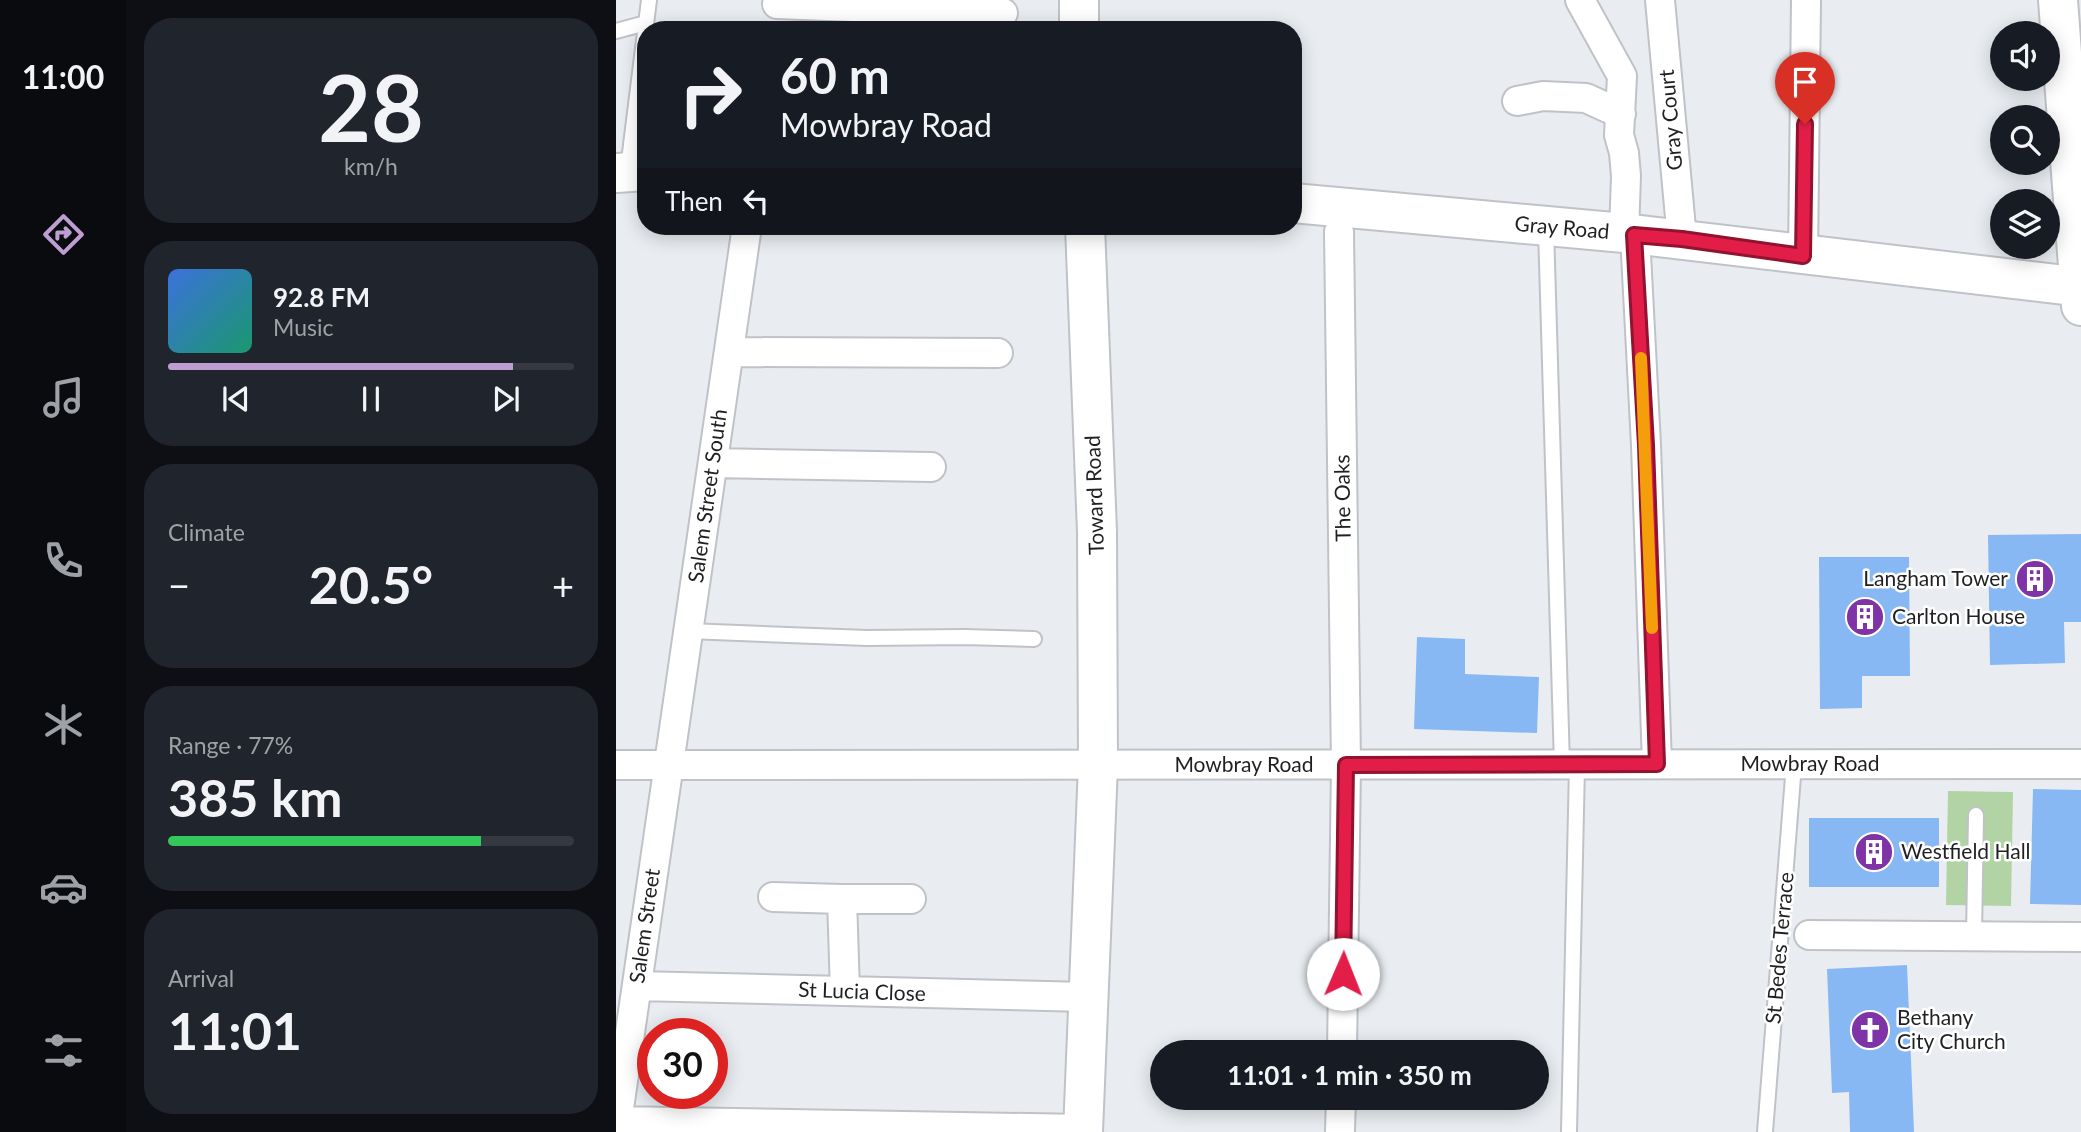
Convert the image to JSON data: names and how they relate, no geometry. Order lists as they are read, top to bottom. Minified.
{"streets":{"street":["Gray Court","Gray Road","Toward Road","Salem Street South","The Oaks","Mowbray Road","Salem Street","St Lucia Close"],"lane":["St Bedes Terrace"]},"crossings":[["Gray Court","Gray Road"],["Toward Road","Mowbray Road"],["Toward Road","St Lucia Close"],["Salem Street South","Mowbray Road"],["Salem Street South","Salem Street"],["The Oaks","Mowbray Road"],["Mowbray Road","Salem Street"],["Mowbray Road","St Bedes Terrace"],["Salem Street","St Lucia Close"]],"places":{"building":["Langham Tower","Carlton House","Westfield Hall"],"church":["Bethany City Church"]},"page":{"tabs":"11:00","tile":[["28","km/h"],"Climate",["Range · 77%","385 km"],["Arrival","11:01"]],"turn":["60 m","Mowbray Road"],"then":"Then","song":["92.8 FM","Music"],"heat":["−","20.5°","+"],"limit":"30","trip":"11:01 · 1 min · 350 m"}}
